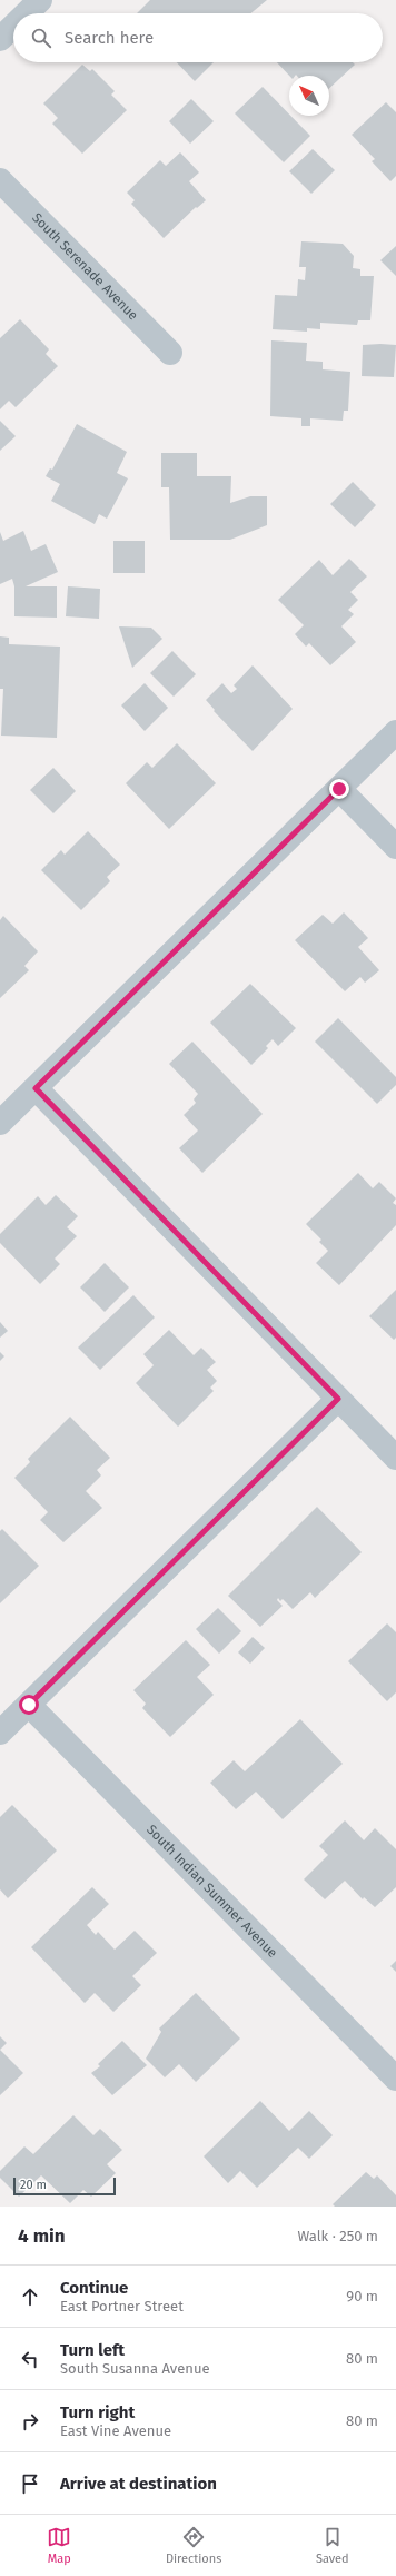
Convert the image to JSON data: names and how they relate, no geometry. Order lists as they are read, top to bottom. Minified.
{"streets":{"street":["South Serenade Avenue","South Indian Summer Avenue"]},"scale_bar":"20 m","north":"top left","page":{"search":"Search here","scale":"20 m","heading":["4 min","Walk · 250 m"],"list":[["Continue","East Portner Street","90 m"],["Turn left","South Susanna Avenue","80 m"],["Turn right","East Vine Avenue","80 m"],"Arrive at destination"],"nav":["Map","Directions","Saved"]}}
